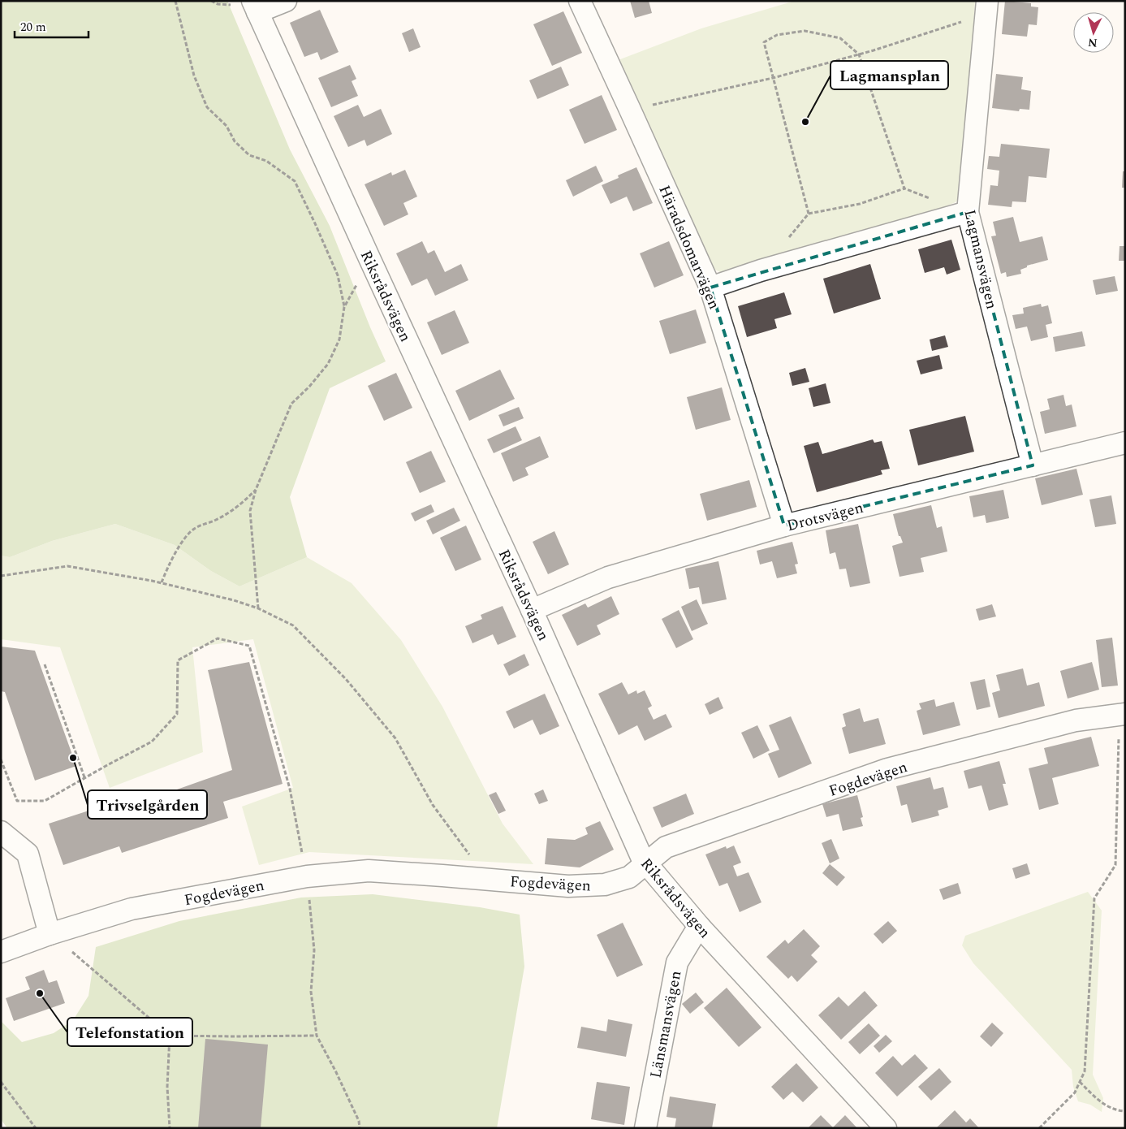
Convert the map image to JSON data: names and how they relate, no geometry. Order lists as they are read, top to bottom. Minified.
{"streets":{"street":["Häradsdomarvägen","Lagmansvägen","Riksrådsvägen","Drotsvägen","Fogdevägen","Länsmansvägen"]},"crossings":[["Häradsdomarvägen","Drotsvägen"],["Lagmansvägen","Drotsvägen"],["Riksrådsvägen","Drotsvägen"],["Riksrådsvägen","Fogdevägen"],["Riksrådsvägen","Länsmansvägen"]],"places":["Lagmansplan","Trivselgården","Telefonstation"],"scale_bar":"20 m","north":"bottom"}
